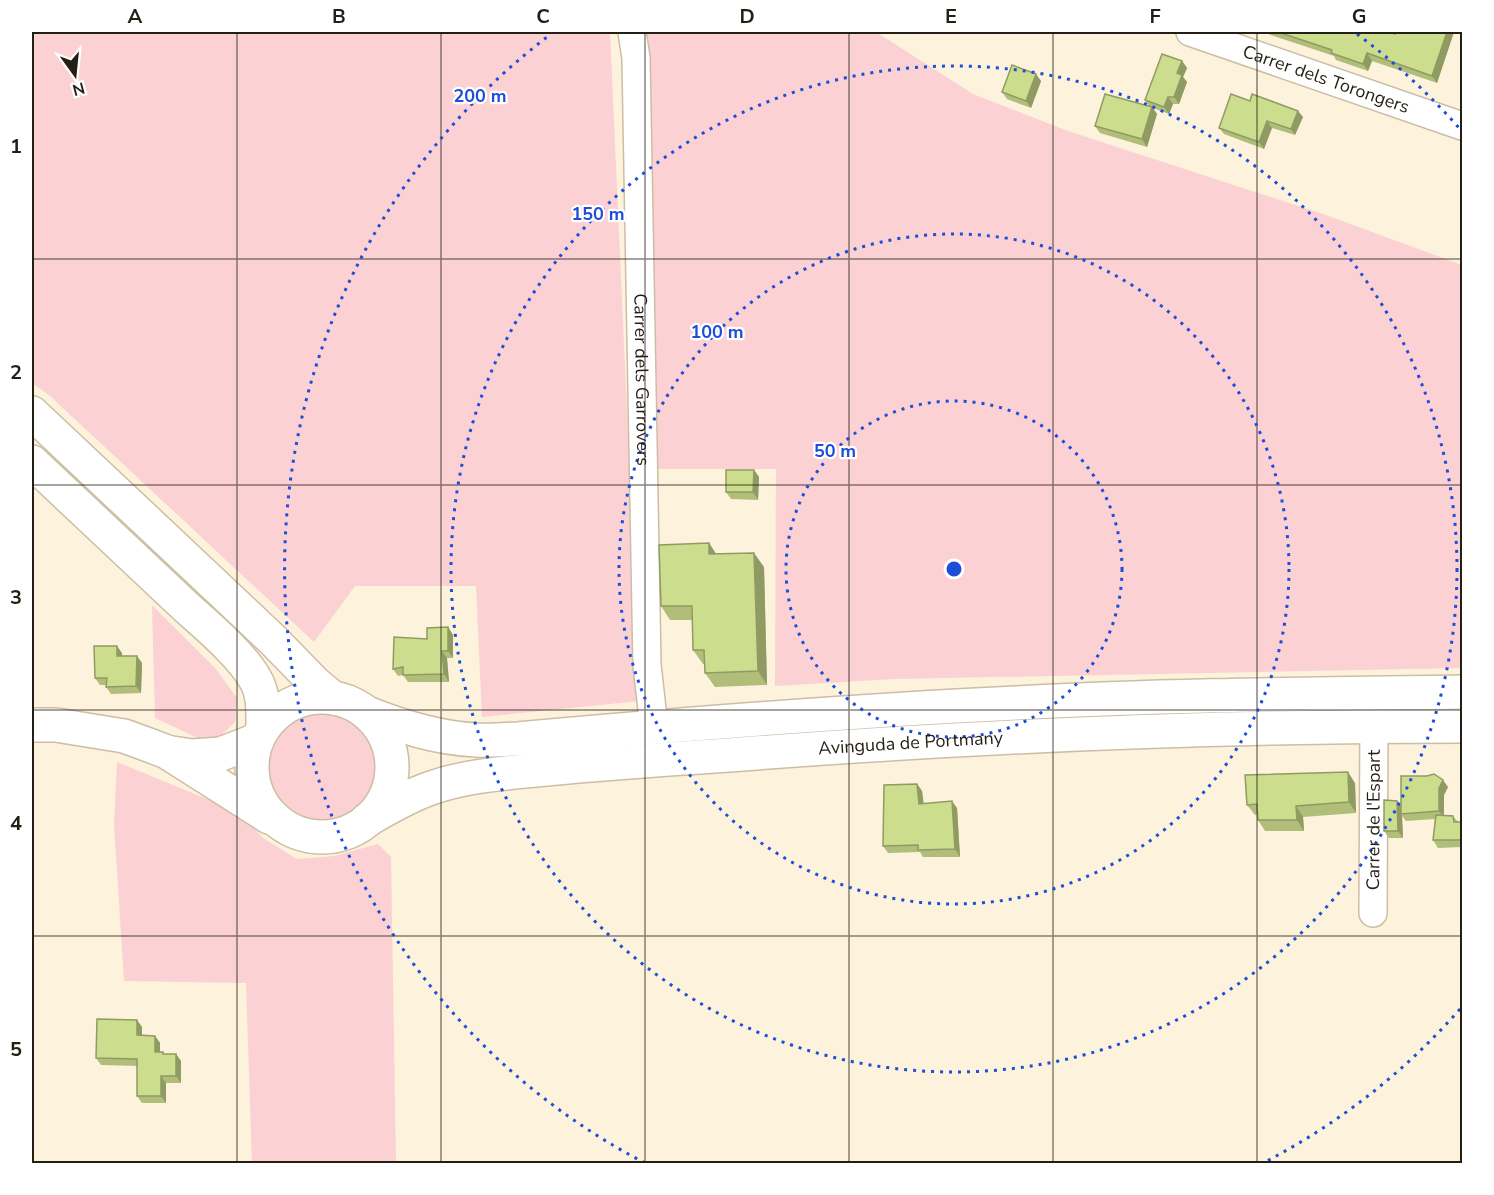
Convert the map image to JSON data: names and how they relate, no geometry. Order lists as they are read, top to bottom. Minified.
{"streets":{"main road":["Avinguda de Portmany"],"street":["Carrer dels Torongers","Carrer dels Garrovers","Carrer de l'Espart"]},"crossings":[["Carrer dels Garrovers","Avinguda de Portmany"],["Avinguda de Portmany","Carrer de l'Espart"]],"north":"bottom","grid":{"columns":["A","B","C","D","E","F","G"],"rows":["1","2","3","4","5"]},"rings":["200 m","150 m","100 m","50 m"]}
